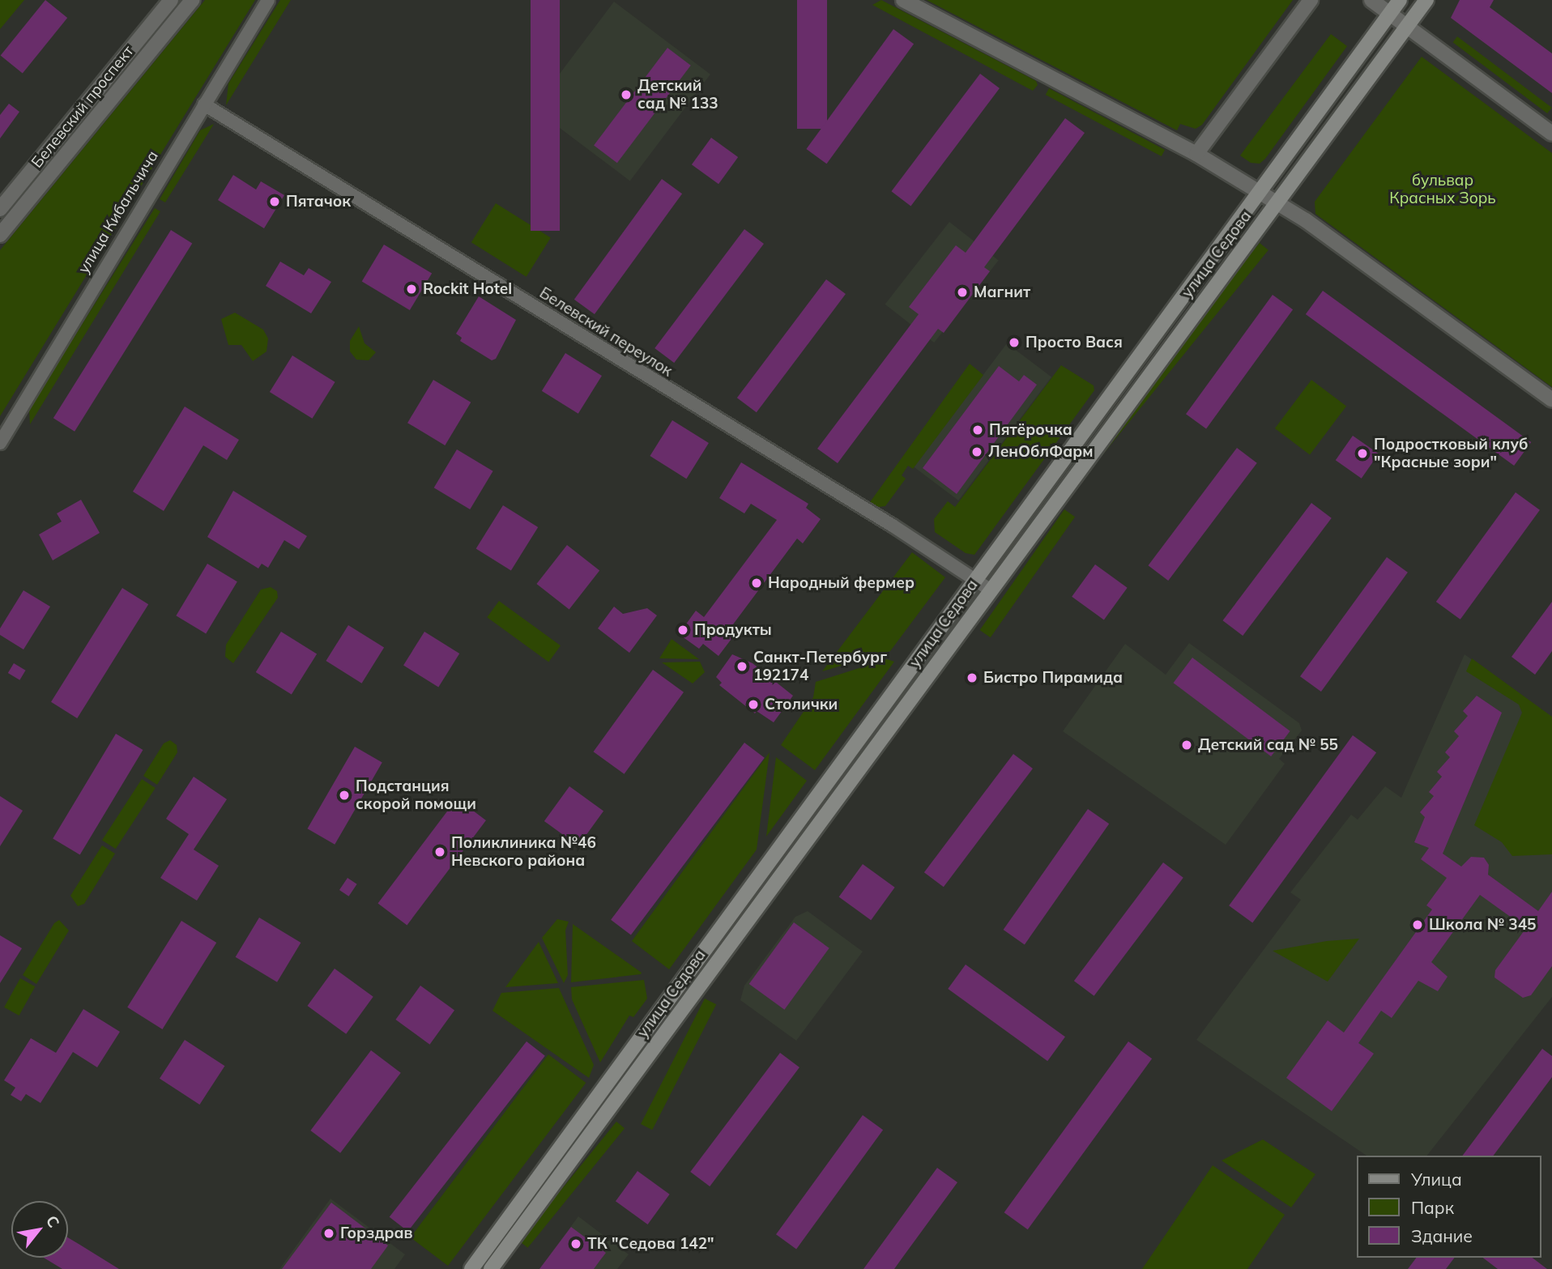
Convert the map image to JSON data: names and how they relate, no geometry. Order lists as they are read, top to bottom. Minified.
{"streets":{"main road":["улица Седова"],"street":["Белевский проспект","улица Кибальчича","Белевский переулок"]},"crossings":[["улица Кибальчича","Белевский переулок"],["улица Седова","Белевский переулок"]],"parks":["бульвар Красных Зорь"],"places":["Детский сад № 133","Пятачок","Rockit Hotel","Магнит","Просто Вася","Пятёрочка","ЛенОблФарм","Подростковый клуб \"Красные зори\"","Народный фермер","Продукты","Санкт-Петербург 192174","Бистро Пирамида","Столички","Детский сад № 55","Подстанция скорой помощи","Поликлиника №46 Невского района","Школа № 345","Горздрав","ТК \"Седова 142\""],"legend":["Улица","Парк","Здание"],"north":"top right"}
